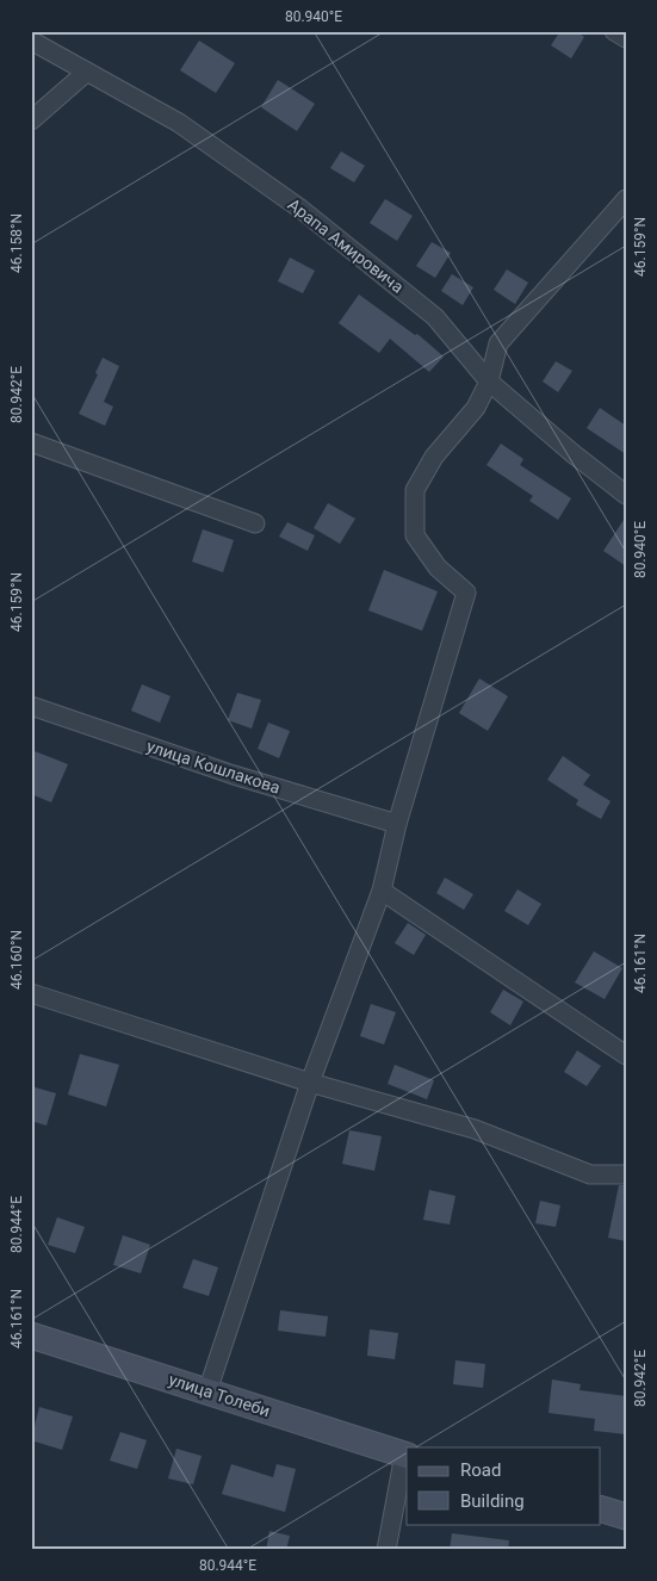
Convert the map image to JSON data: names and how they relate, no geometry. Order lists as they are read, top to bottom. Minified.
{"streets":{"street":["Арапа Амировича","улица Кошлакова","улица Толеби"]},"legend":["Road","Building"],"coordinates":["80.940°E","46.158°N","46.159°N","80.942°E","46.160°N","46.161°N","80.944°E"]}
